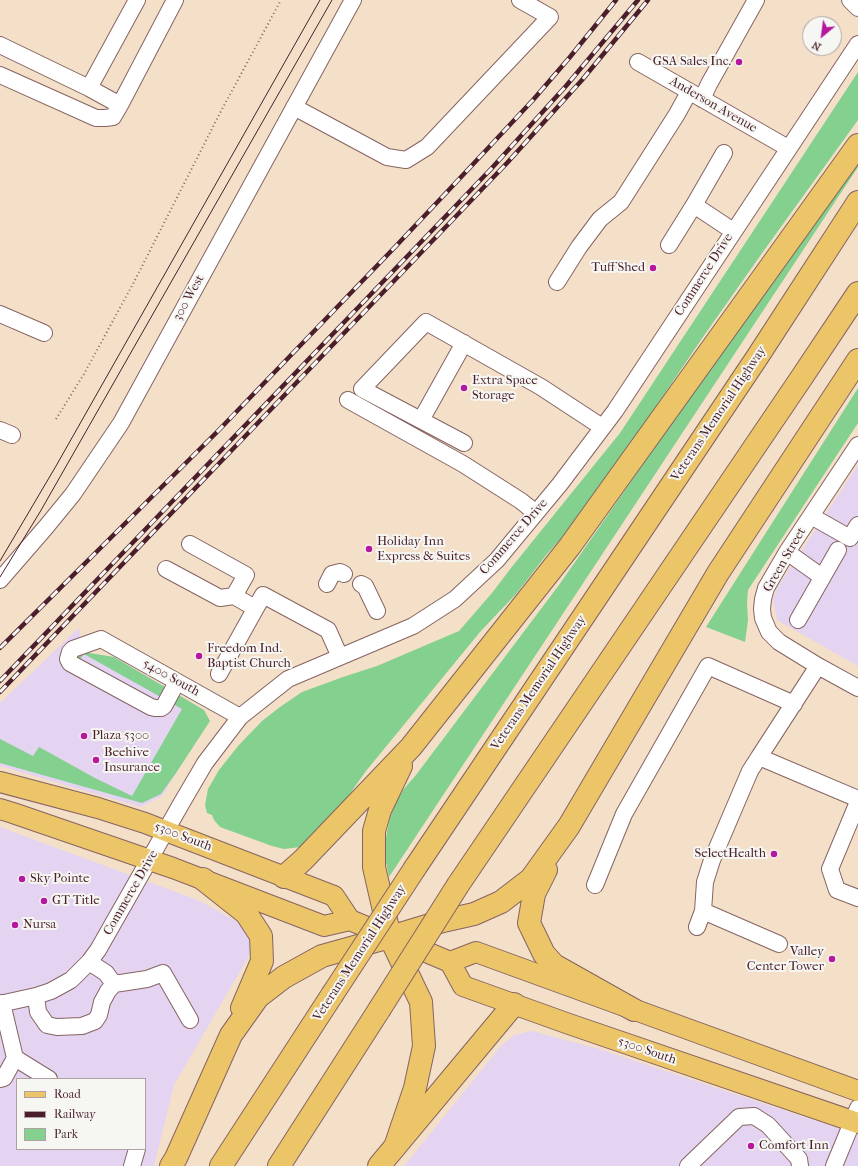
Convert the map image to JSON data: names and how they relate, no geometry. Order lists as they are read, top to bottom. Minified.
{"streets":{"highway":["Veterans Memorial Highway"],"main road":["5300 South"],"street":["Anderson Avenue","Commerce Drive","300 West","Green Street","5400 South"]},"crossings":[["Anderson Avenue","Commerce Drive"],["Commerce Drive","5400 South"],["Commerce Drive","5300 South"]],"places":["GSA Sales Inc.","Tuff Shed","Extra Space Storage","Holiday Inn Express & Suites","Freedom Ind. Baptist Church","Plaza 5300","Beehive Insurance","SelectHealth","Sky Pointe","GT Title","Nursa","Valley Center Tower","Comfort Inn"],"legend":["Road","Railway","Park"],"north":"bottom left"}
